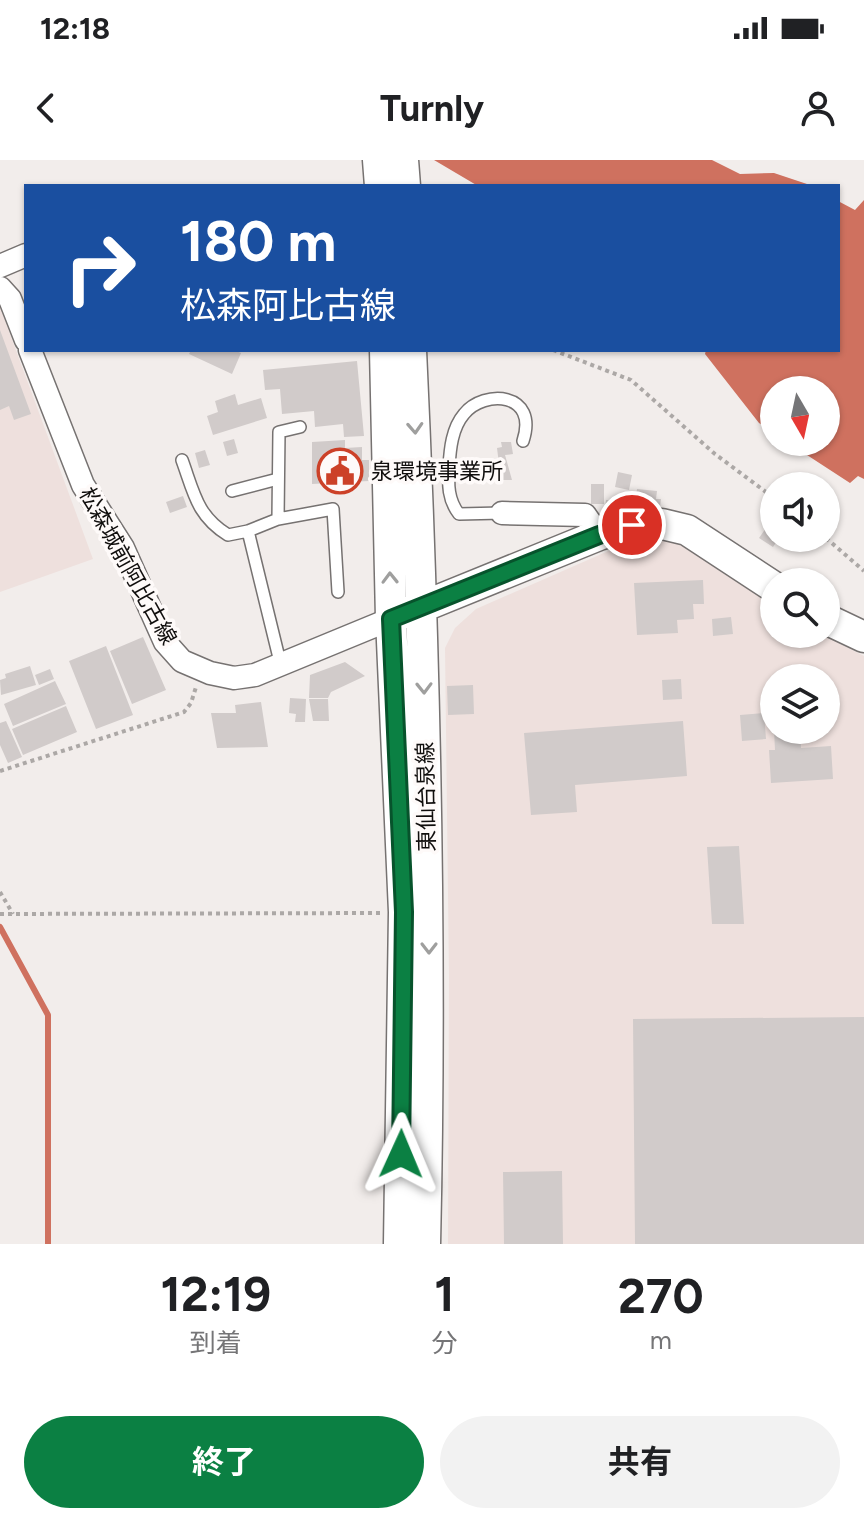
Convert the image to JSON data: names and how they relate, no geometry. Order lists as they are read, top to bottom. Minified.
{"streets":{"street":["松森城前阿比古線","東仙台泉線"]},"places":{"public building":["泉環境事業所"]},"north":"bottom","page":{"status":"12:18","header":"Turnly","turn":["180 m","松森阿比古線"],"eta":["12:19","到着","1","分","270","m"],"buttons":["終了","共有"]}}
